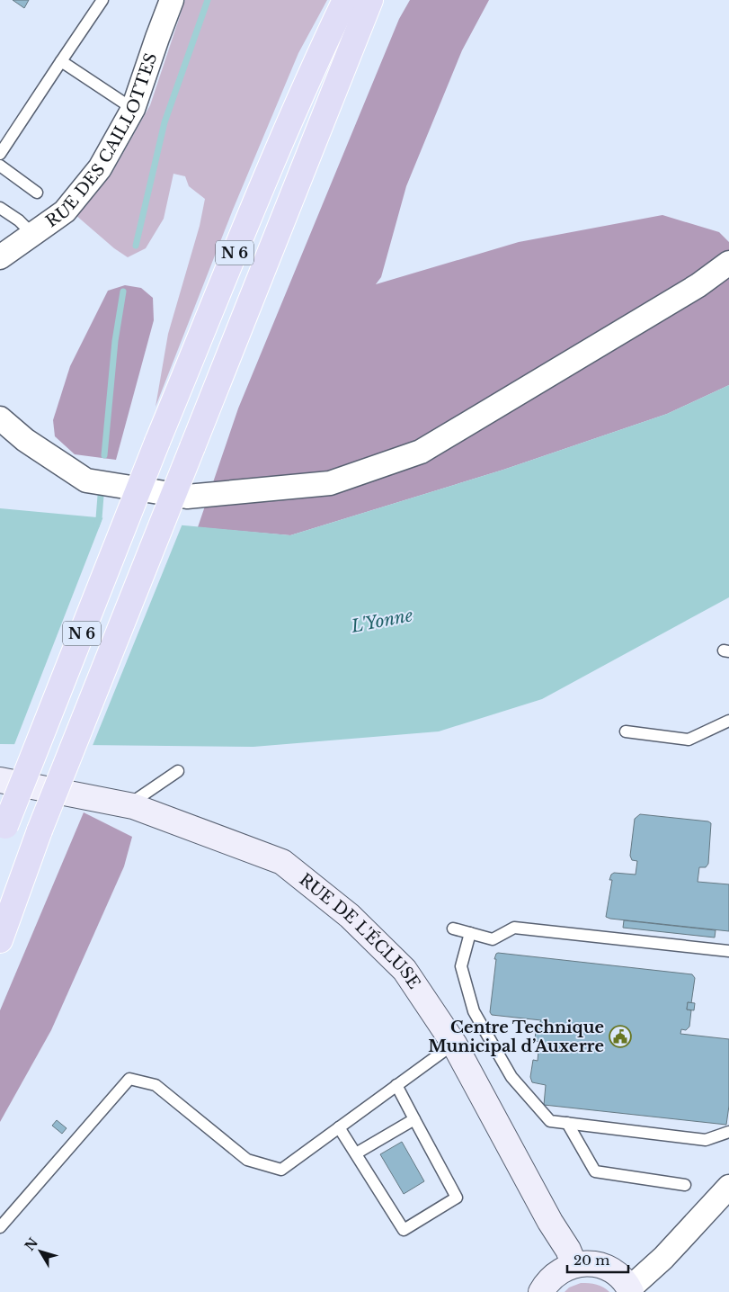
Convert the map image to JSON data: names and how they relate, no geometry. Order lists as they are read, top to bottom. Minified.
{"streets":{"main road":["N 6"],"street":["RUE DES CAILLOTTES","RUE DE L'ÉCLUSE"]},"water":["L'Yonne"],"places":{"public building":["Centre Technique Municipal d’Auxerre"]},"scale_bar":"20 m","north":"top left"}
